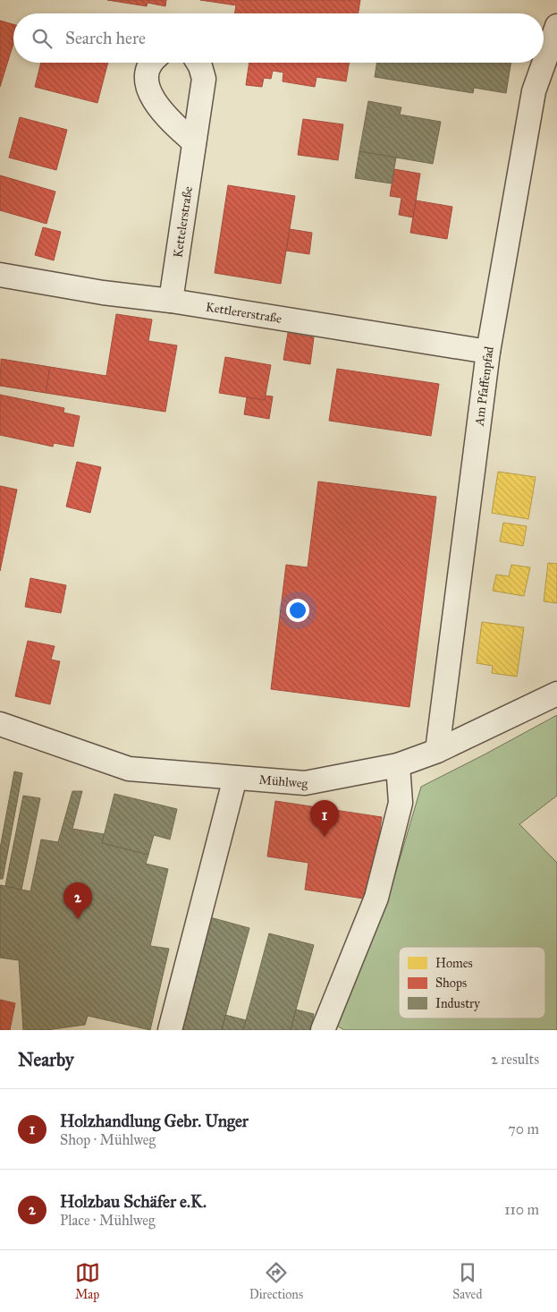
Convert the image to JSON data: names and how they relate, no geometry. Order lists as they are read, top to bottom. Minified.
{"streets":{"street":["Kettelerstraße","Kettlererstraße","Am Pfaffenpfad","Mühlweg"]},"crossings":[["Kettelerstraße","Kettlererstraße"],["Kettlererstraße","Am Pfaffenpfad"],["Am Pfaffenpfad","Mühlweg"]],"legend":["Homes","Shops","Industry"],"page":{"search":"Search here","pins":["1","2"],"heading":["Nearby","2 results"],"list":[{"mark":"1","name":"Holzhandlung Gebr. Unger","note":"Shop · Mühlweg","value":"70 m"},{"mark":"2","name":"Holzbau Schäfer e.K.","note":"Place · Mühlweg","value":"110 m"}],"nav":["Map","Directions","Saved"]}}
